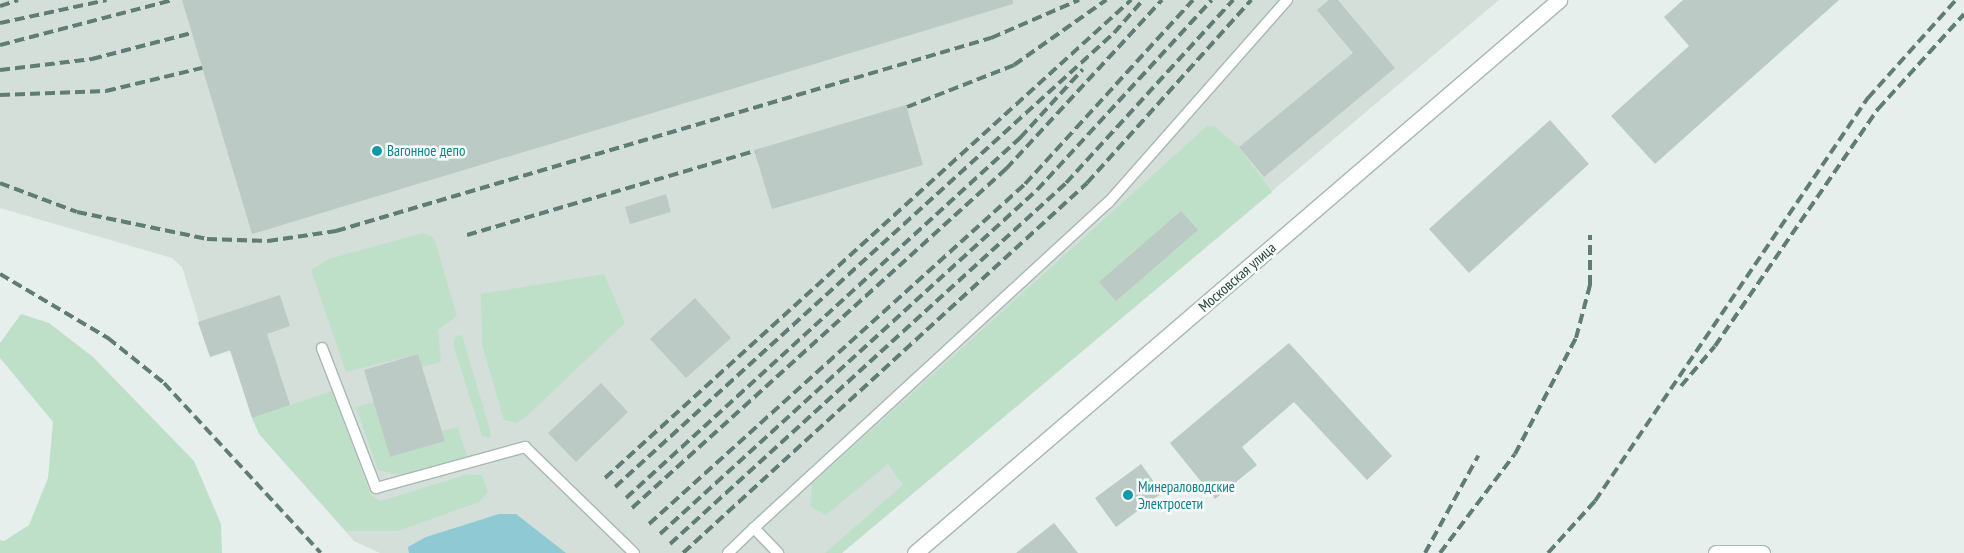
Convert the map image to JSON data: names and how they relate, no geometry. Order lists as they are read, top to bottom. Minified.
{"streets":{"street":["Московская улица"]},"places":["Вагонное депо","Минераловодские Электросети"]}
